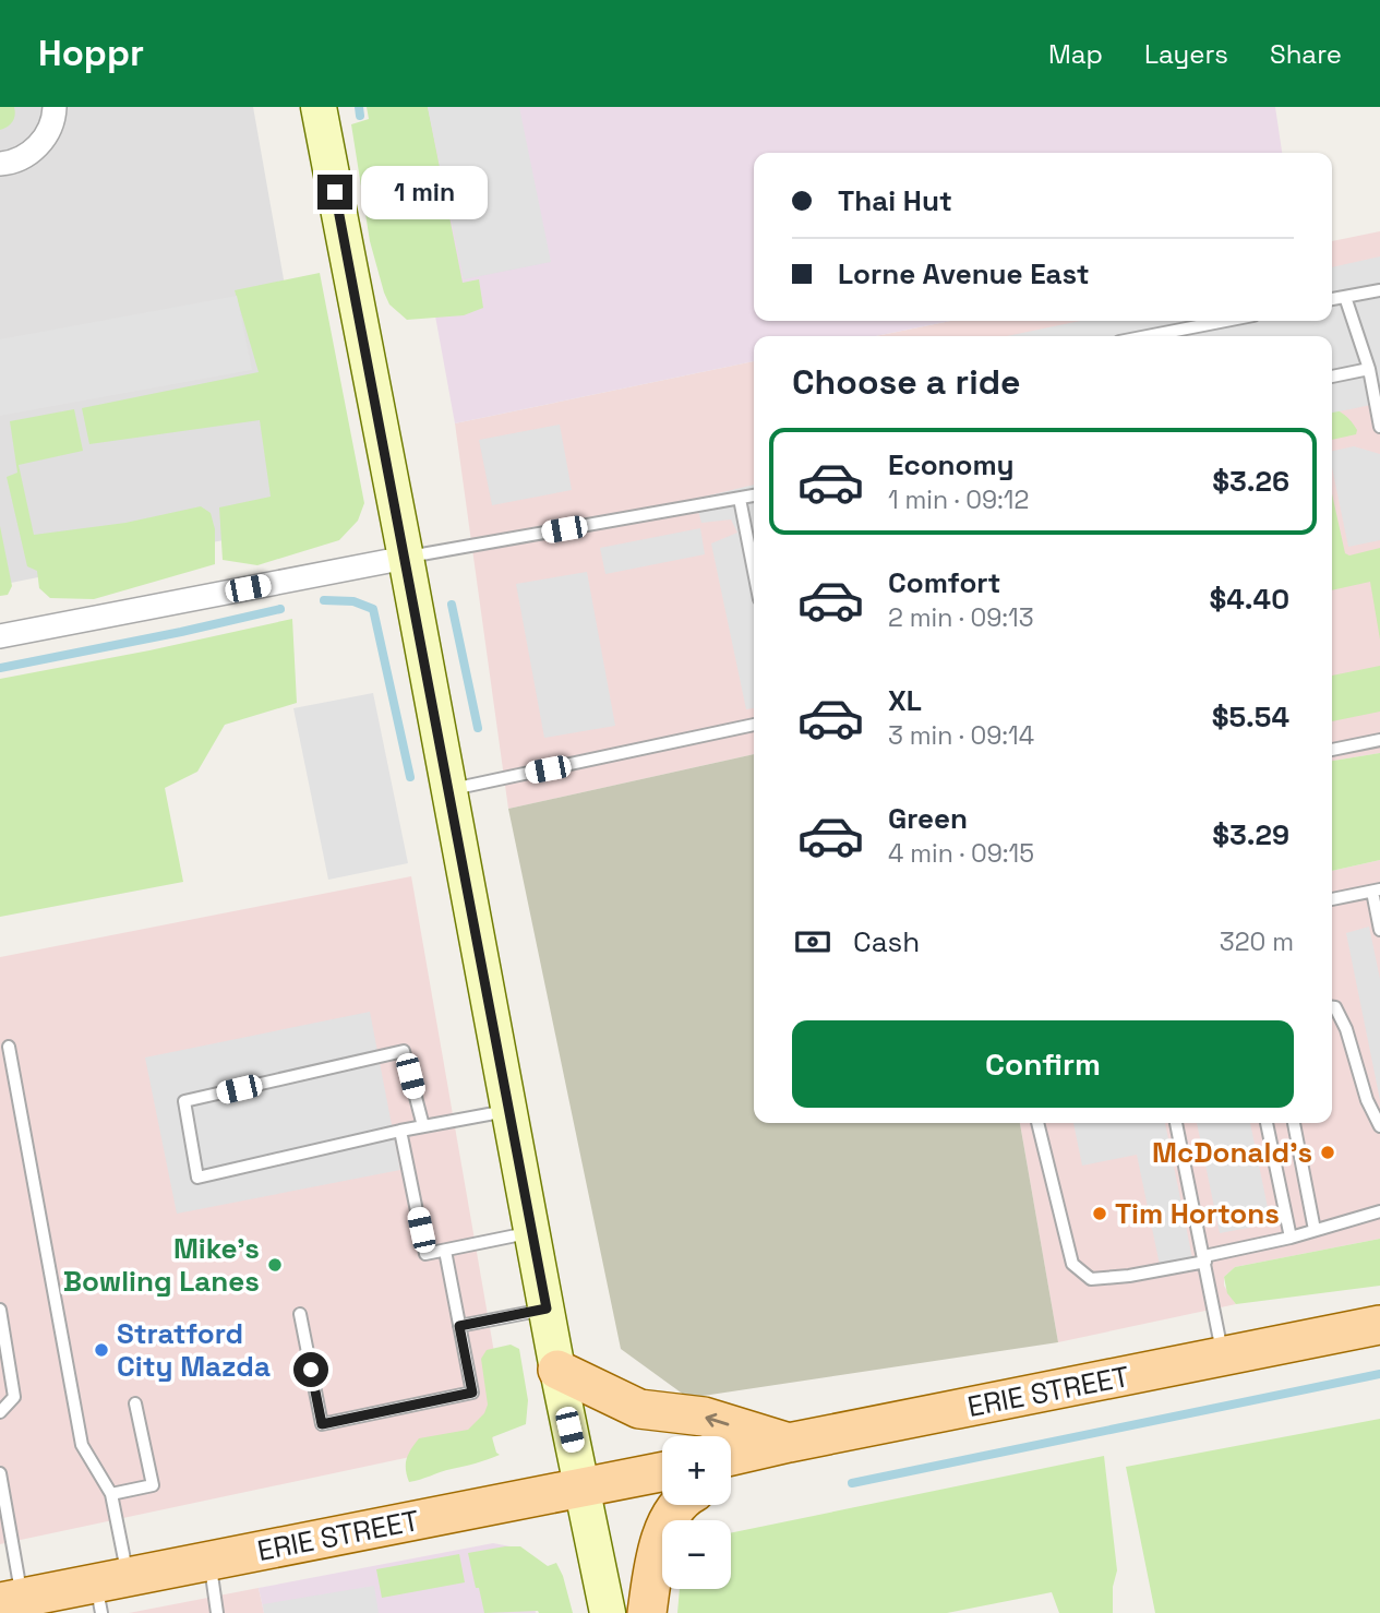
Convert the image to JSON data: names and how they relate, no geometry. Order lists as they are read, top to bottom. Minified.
{"streets":{"main road":["ERIE STREET"]},"places":["McDonald's","Tim Hortons","Mike's Bowling Lanes","Stratford City Mazda"],"page":{"header":"Hoppr","nav":["Map","Layers","Share"],"banner":["Thai Hut","Lorne Avenue East"],"bubble":"1 min","heading":"Choose a ride","list":[{"name":"Economy","note":"1 min · 09:12","value":"$3.26"},{"name":"Comfort","note":"2 min · 09:13","value":"$4.40"},{"name":"XL","note":"3 min · 09:14","value":"$5.54"},{"name":"Green","note":"4 min · 09:15","value":"$3.29"}],"pay":["Cash","320 m"],"buttons":"Confirm","map_buttons":["+","−"]}}
